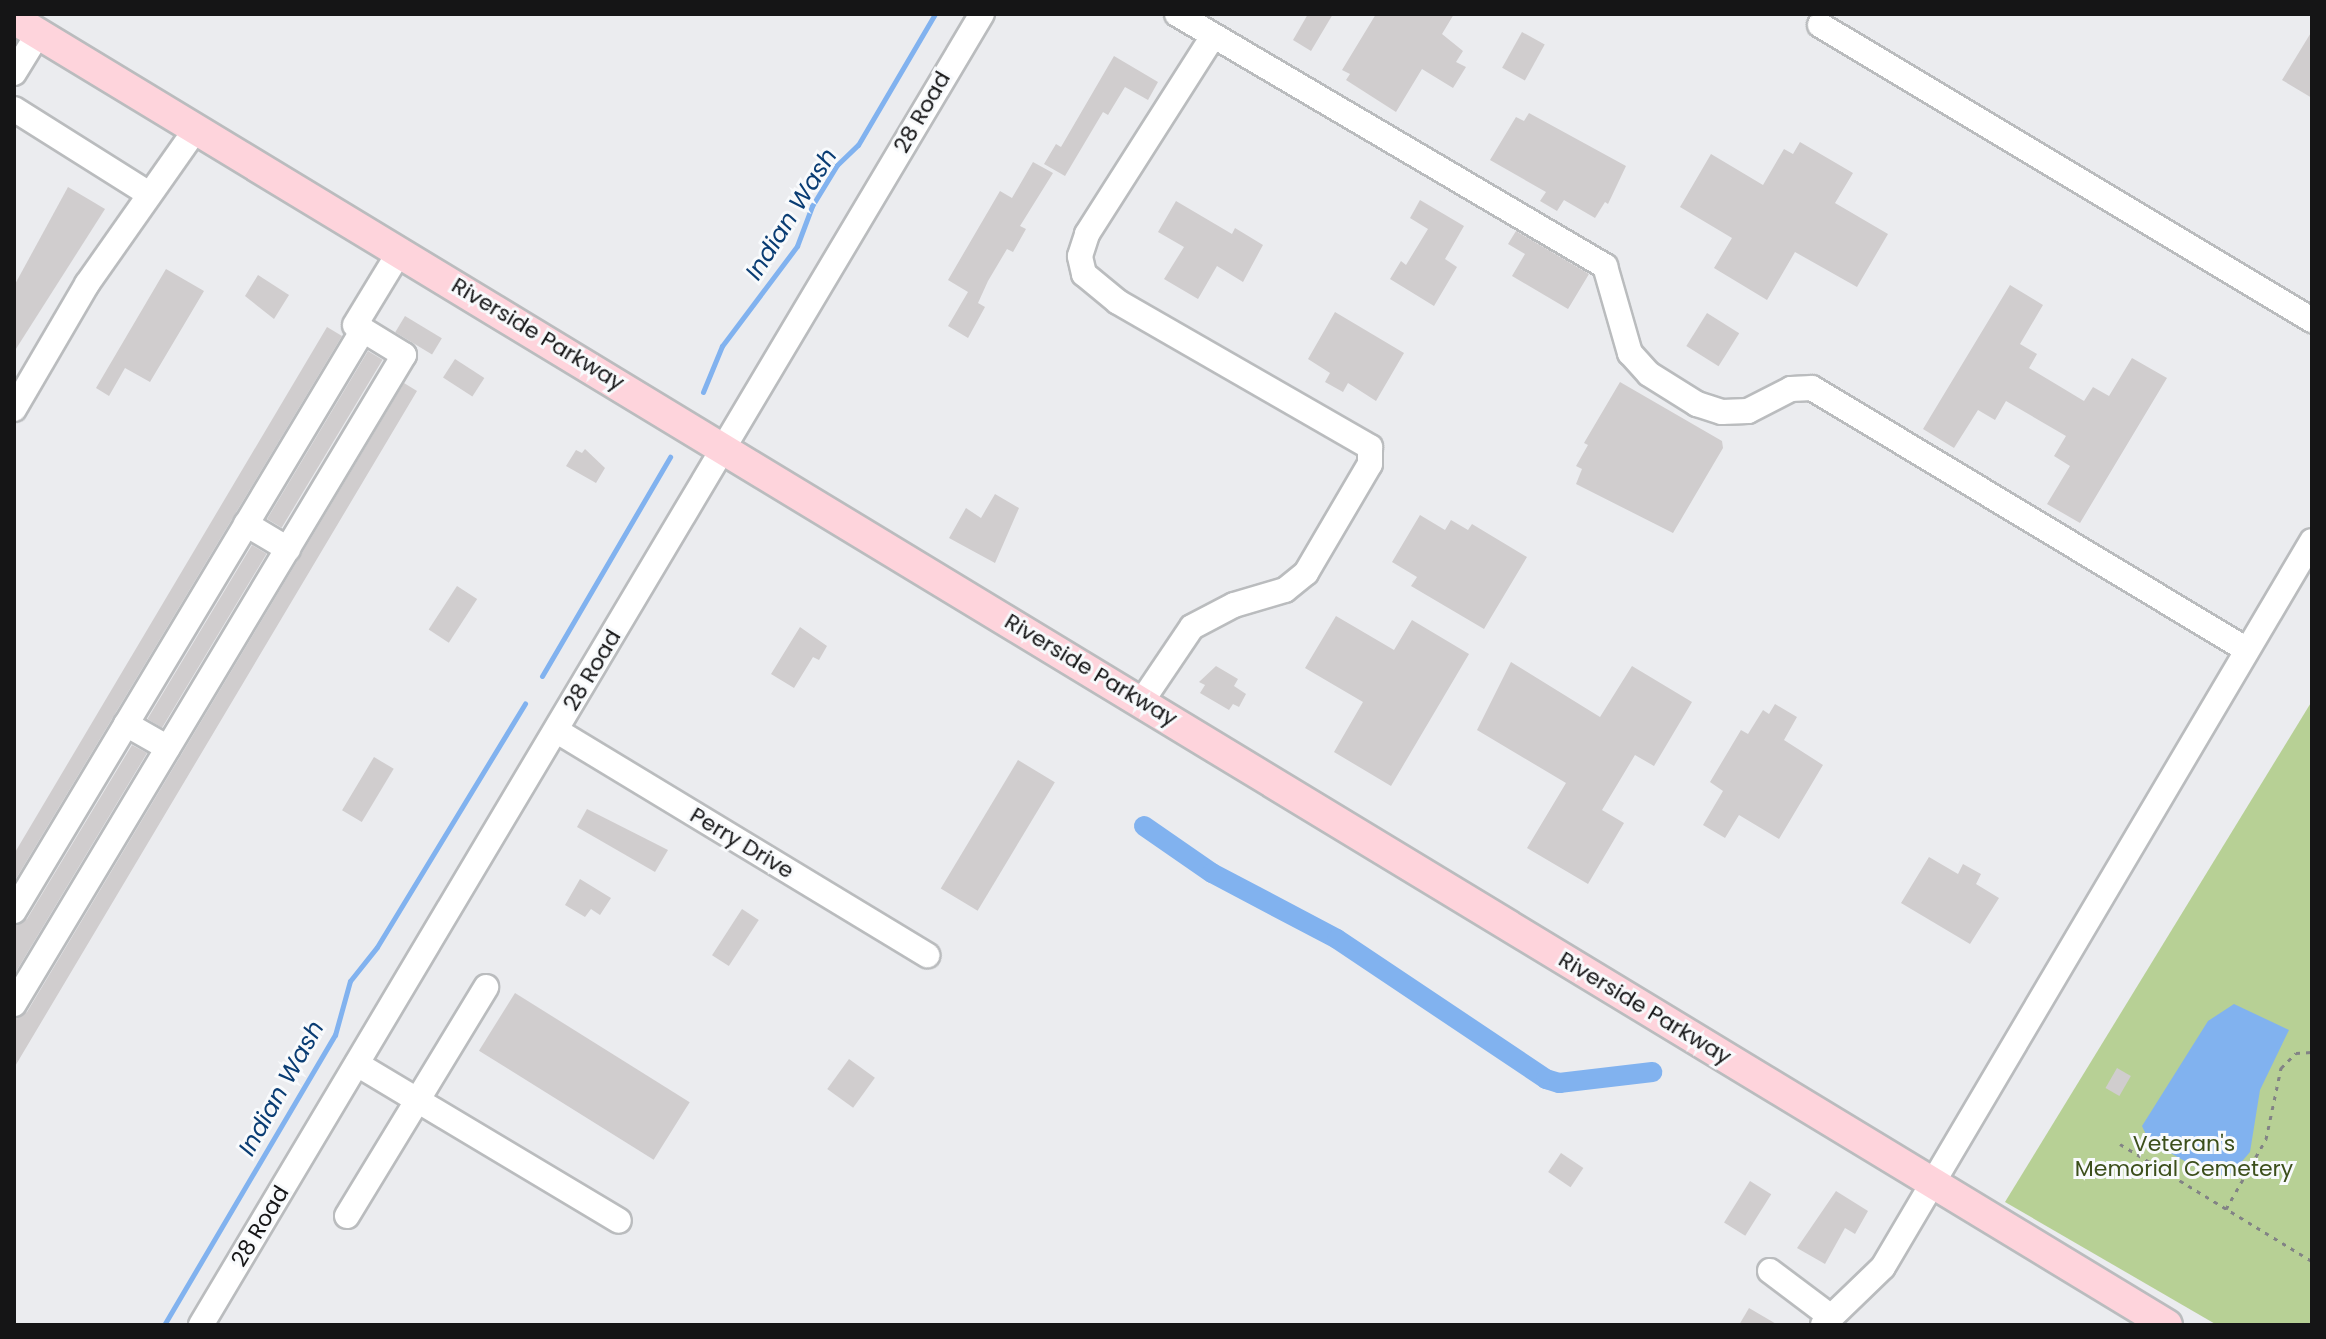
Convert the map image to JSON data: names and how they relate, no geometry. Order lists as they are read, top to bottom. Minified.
{"streets":{"main road":["Riverside Parkway"],"street":["28 Road","Perry Drive"]},"crossings":[["28 Road","Riverside Parkway"],["28 Road","Perry Drive"]],"water":["Indian Wash"],"parks":["Veteran's Memorial Cemetery"]}
